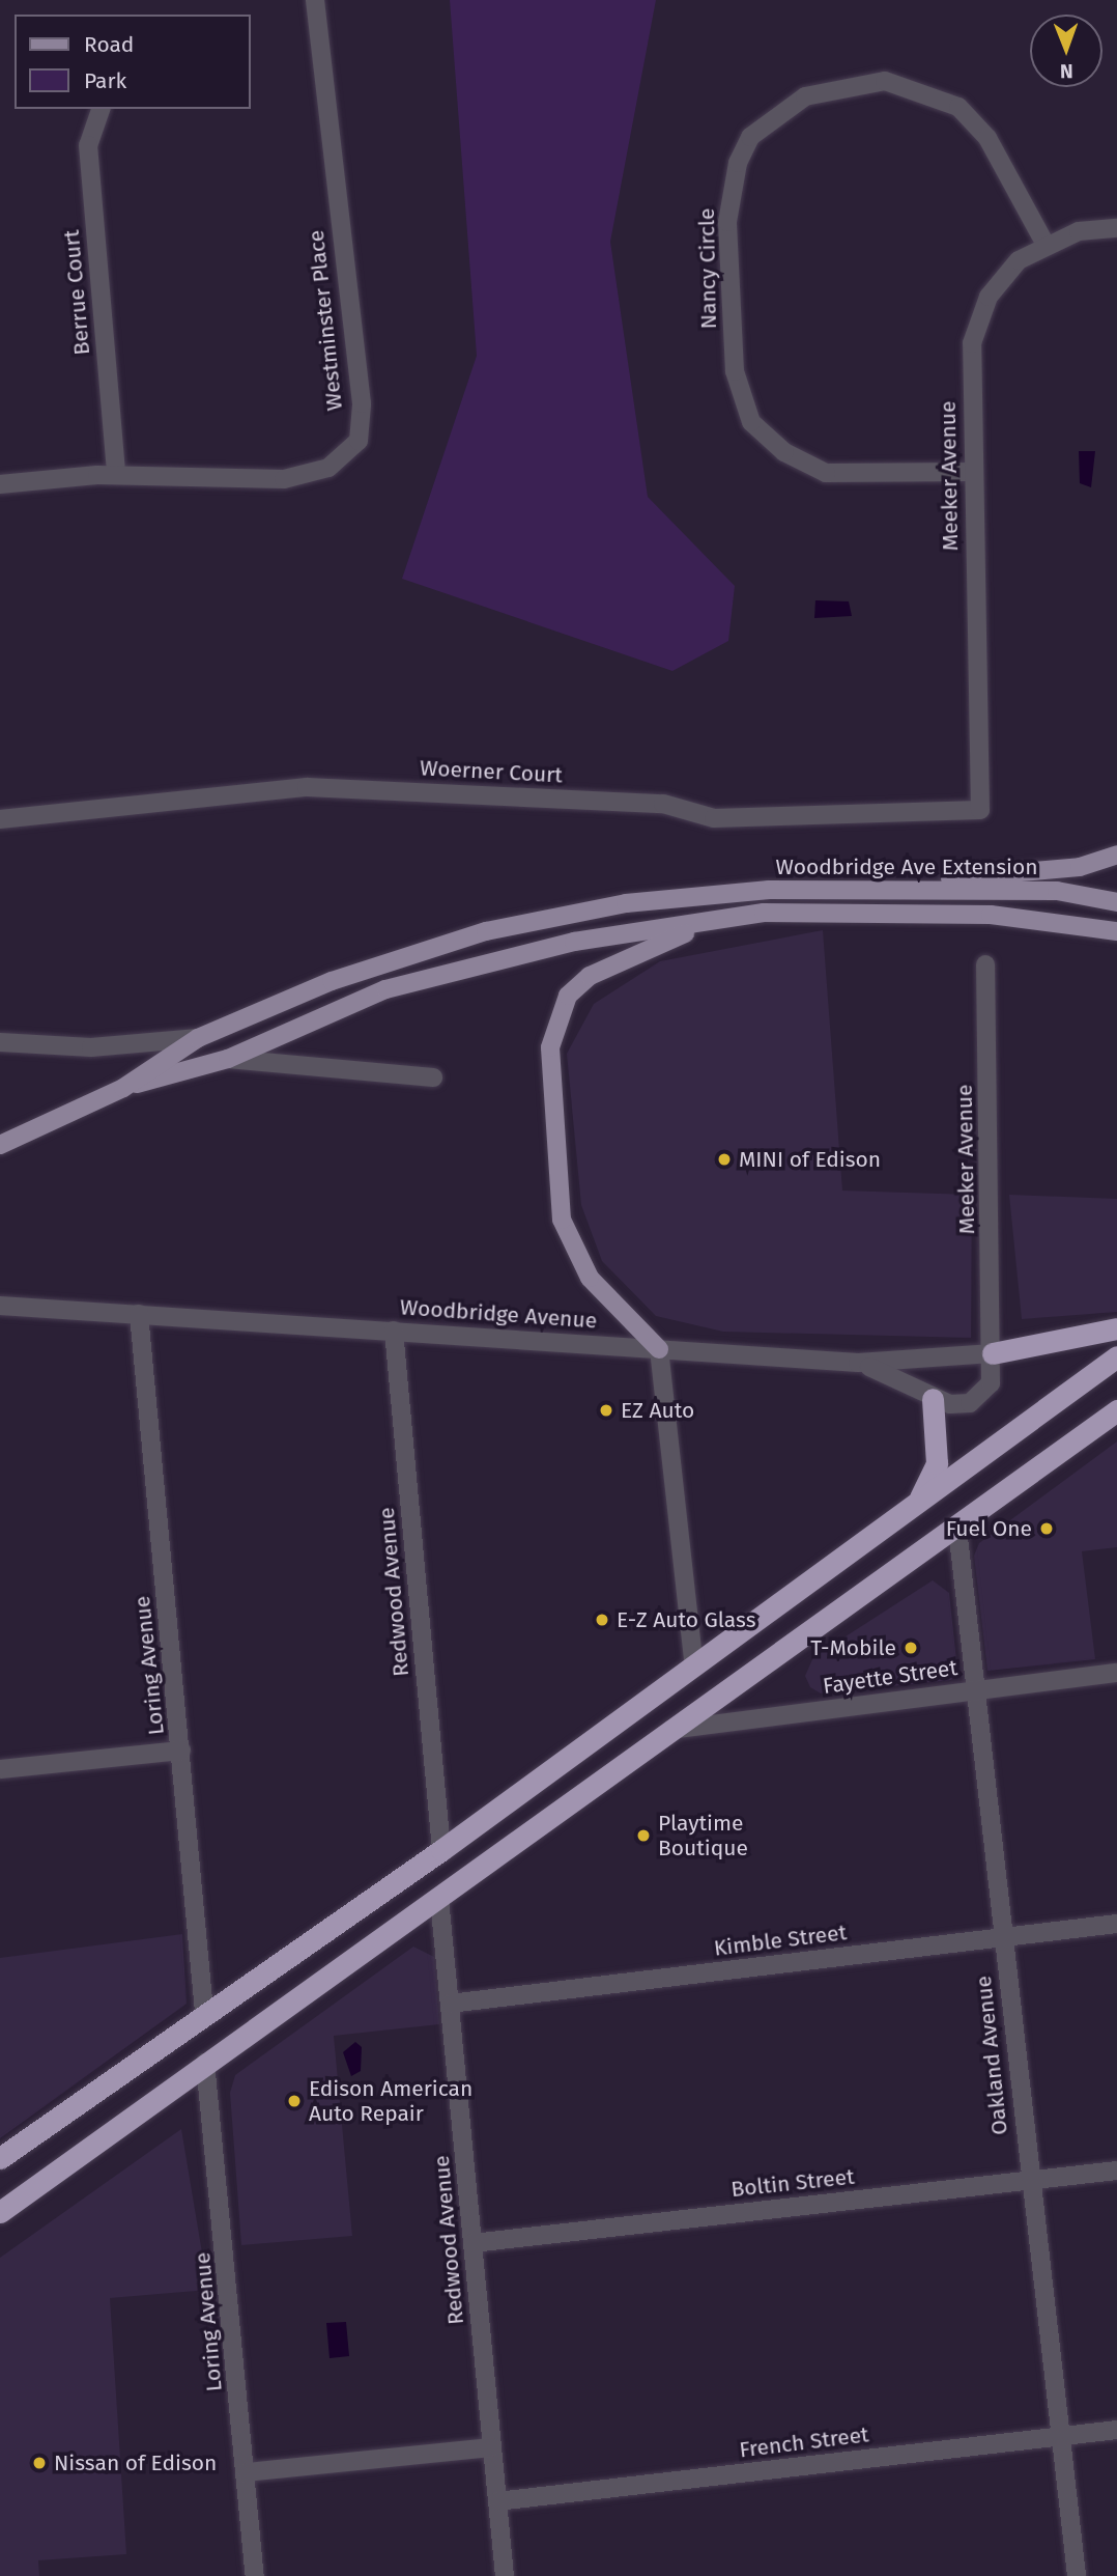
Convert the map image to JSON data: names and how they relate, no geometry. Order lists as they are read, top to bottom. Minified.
{"streets":{"main road":["Woodbridge Ave Extension"],"street":["Nancy Circle","Berrue Court","Westminster Place","Meeker Avenue","Woerner Court","Woodbridge Avenue","Redwood Avenue","Loring Avenue","Fayette Street","Kimble Street","Oakland Avenue","Boltin Street","French Street"]},"crossings":[["Nancy Circle","Meeker Avenue"],["Berrue Court","Westminster Place"],["Meeker Avenue","Woerner Court"],["Meeker Avenue","Woodbridge Avenue"],["Woodbridge Avenue","Redwood Avenue"],["Woodbridge Avenue","Loring Avenue"],["Redwood Avenue","Kimble Street"],["Redwood Avenue","Boltin Street"],["Redwood Avenue","French Street"],["Fayette Street","Oakland Avenue"],["Kimble Street","Oakland Avenue"],["Oakland Avenue","Boltin Street"],["Oakland Avenue","French Street"]],"places":["MINI of Edison","EZ Auto","Fuel One","E-Z Auto Glass","T-Mobile","Playtime Boutique","Edison American Auto Repair","Nissan of Edison"],"legend":["Road","Park"],"north":"bottom"}
